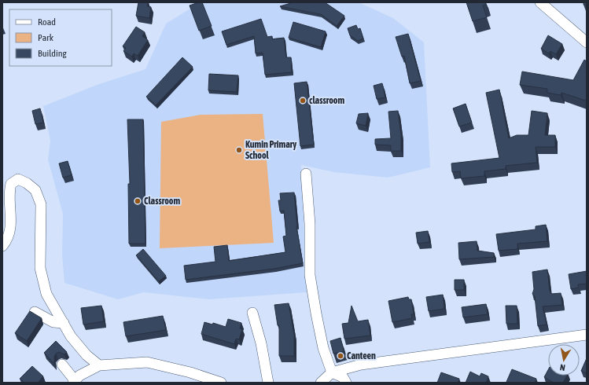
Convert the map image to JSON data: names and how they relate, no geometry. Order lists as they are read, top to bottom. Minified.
{"places":["classroom","Kumin Primary School","Classroom","Canteen"],"legend":["Road","Park","Building"],"north":"bottom"}
